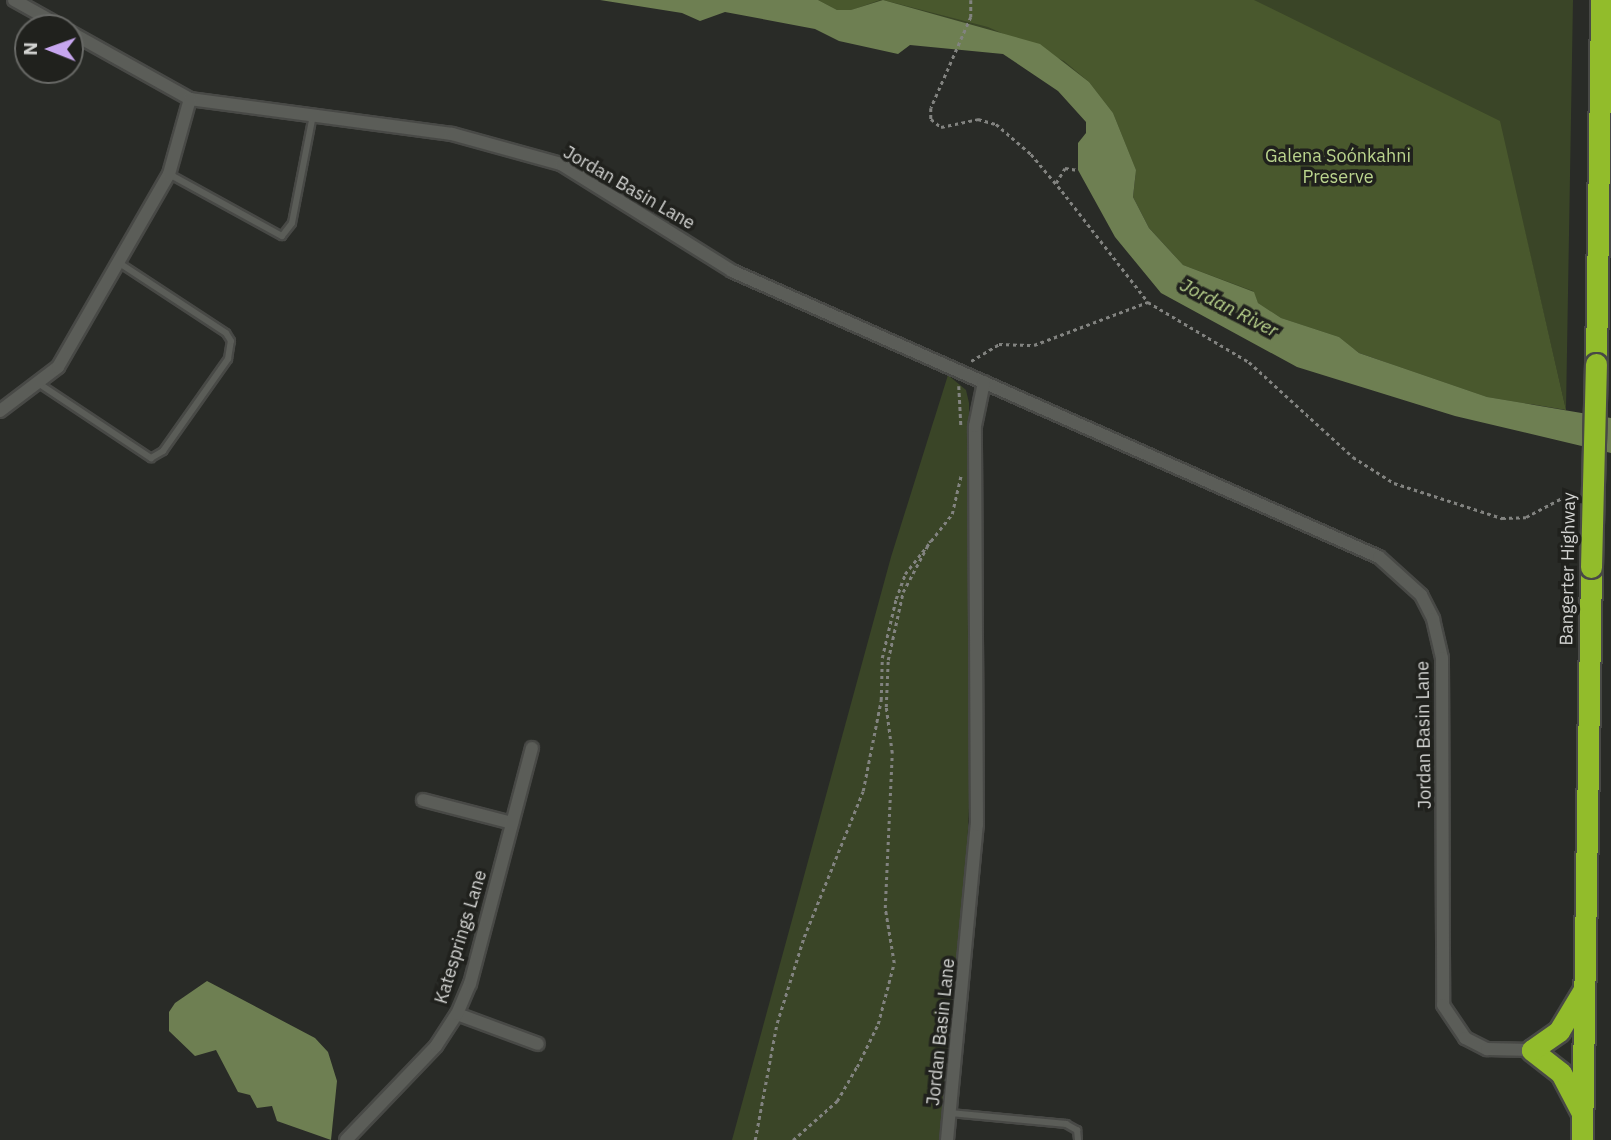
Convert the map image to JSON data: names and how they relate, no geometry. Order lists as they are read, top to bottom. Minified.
{"streets":{"highway":["Bangerter Highway"],"street":["Jordan Basin Lane","Katesprings Lane"]},"water":["Jordan River"],"parks":["Galena Soónkahni Preserve"],"north":"left"}
